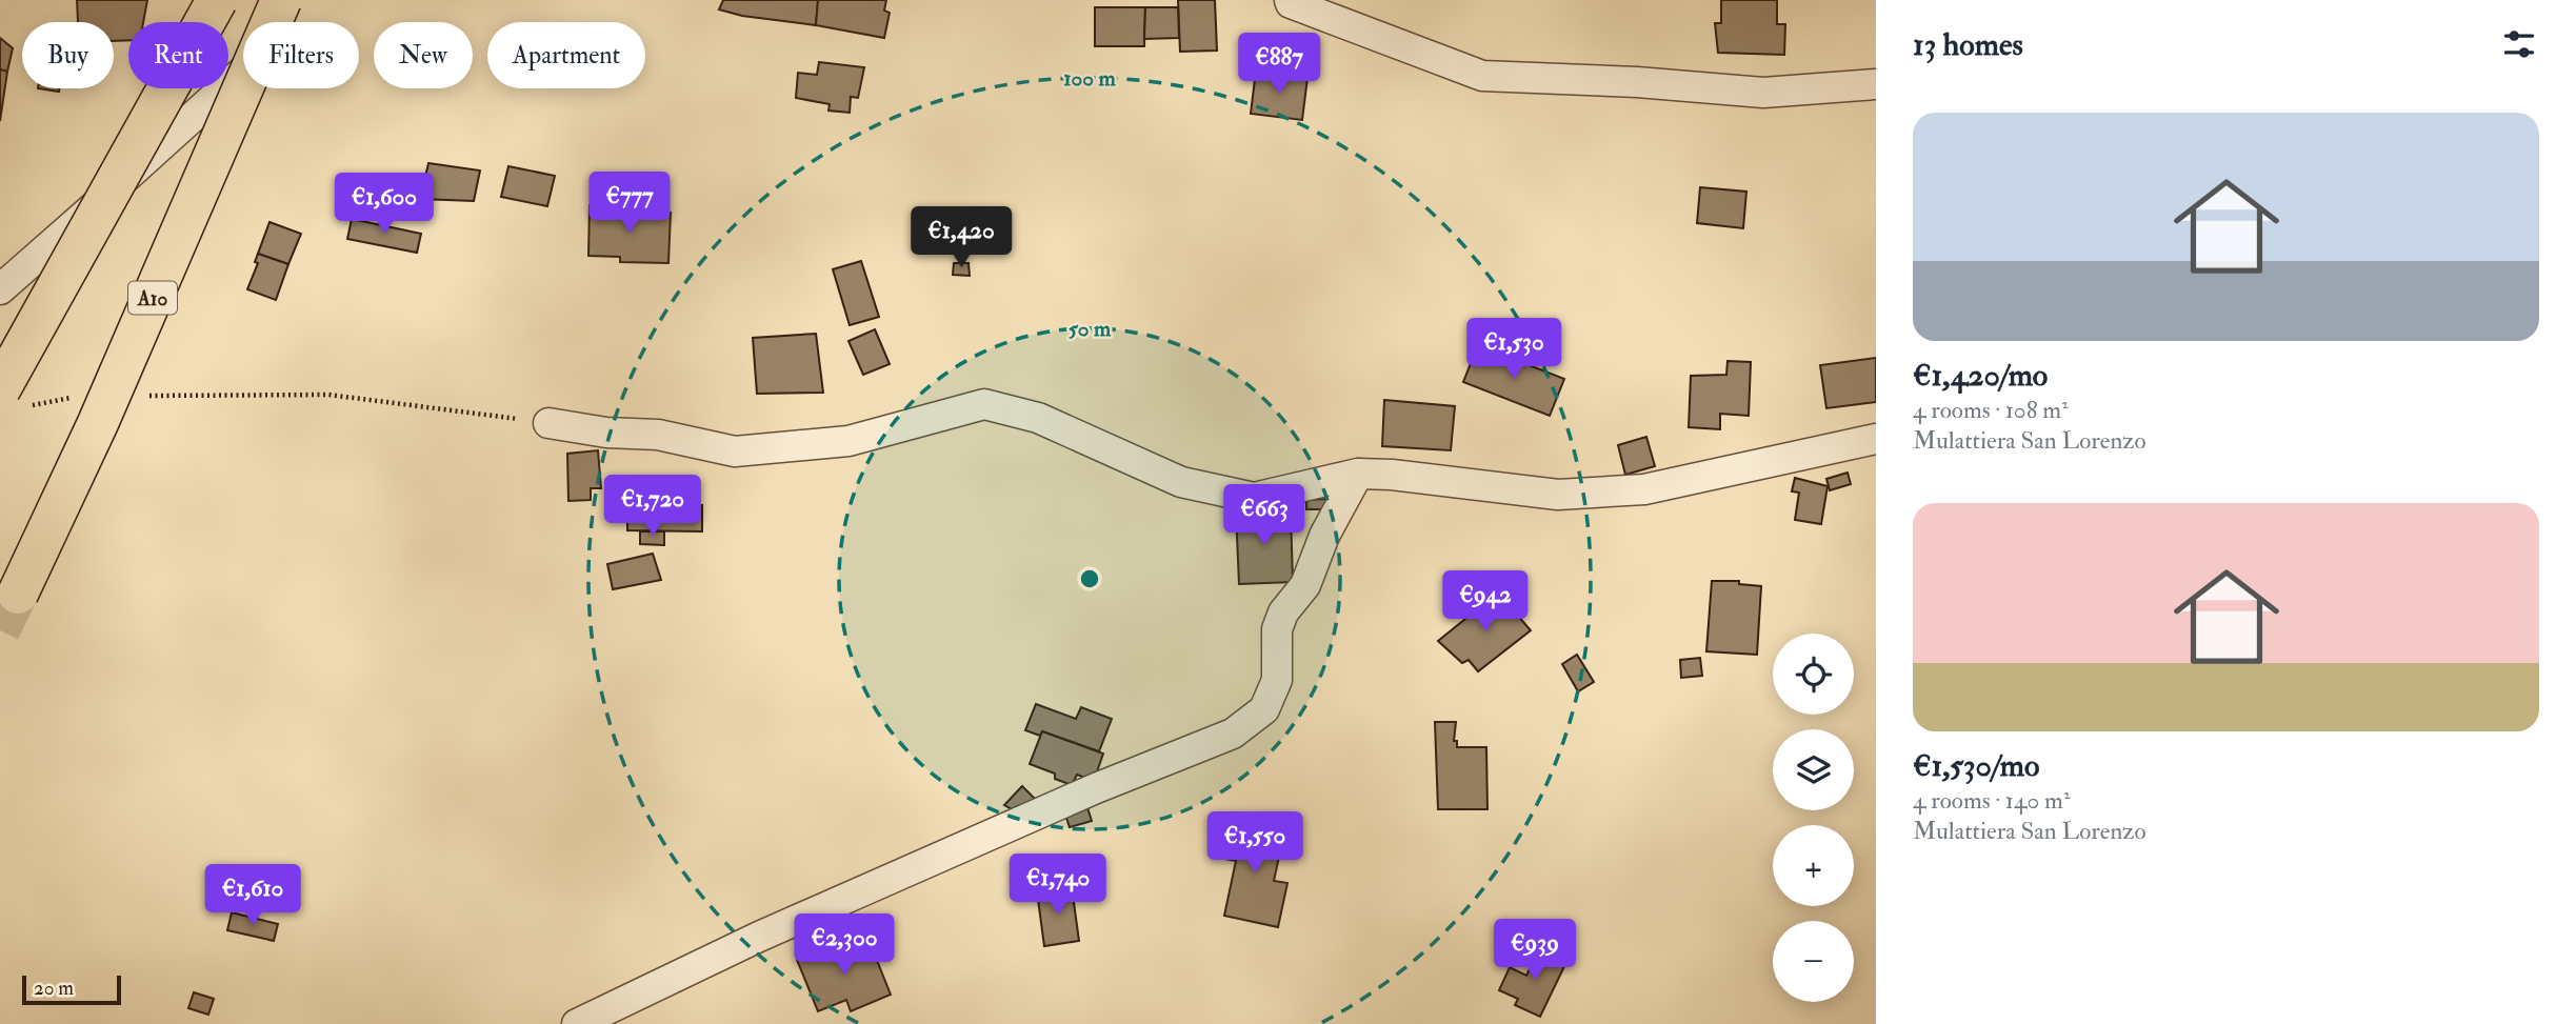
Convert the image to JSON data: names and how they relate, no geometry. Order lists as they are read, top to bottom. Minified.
{"streets":{"highway":["A10"]},"scale_bar":"20 m","page":{"heading":"13 homes","chip":["Buy","Rent","Filters","New","Apartment"],"price":["€887","€777","€1,600","€1,420","€1,530","€1,720","€663","€942","€1,550","€1,740","€1,610","€2,300","€939"],"list":[{"name":"€1,420/mo","note":"4 rooms · 108 m² · Mulattiera San Lorenzo"},{"name":"€1,530/mo","note":"4 rooms · 140 m² · Mulattiera San Lorenzo"}],"map_buttons":["+","−"],"scale":"20 m"},"rings":["100 m","50 m"]}
